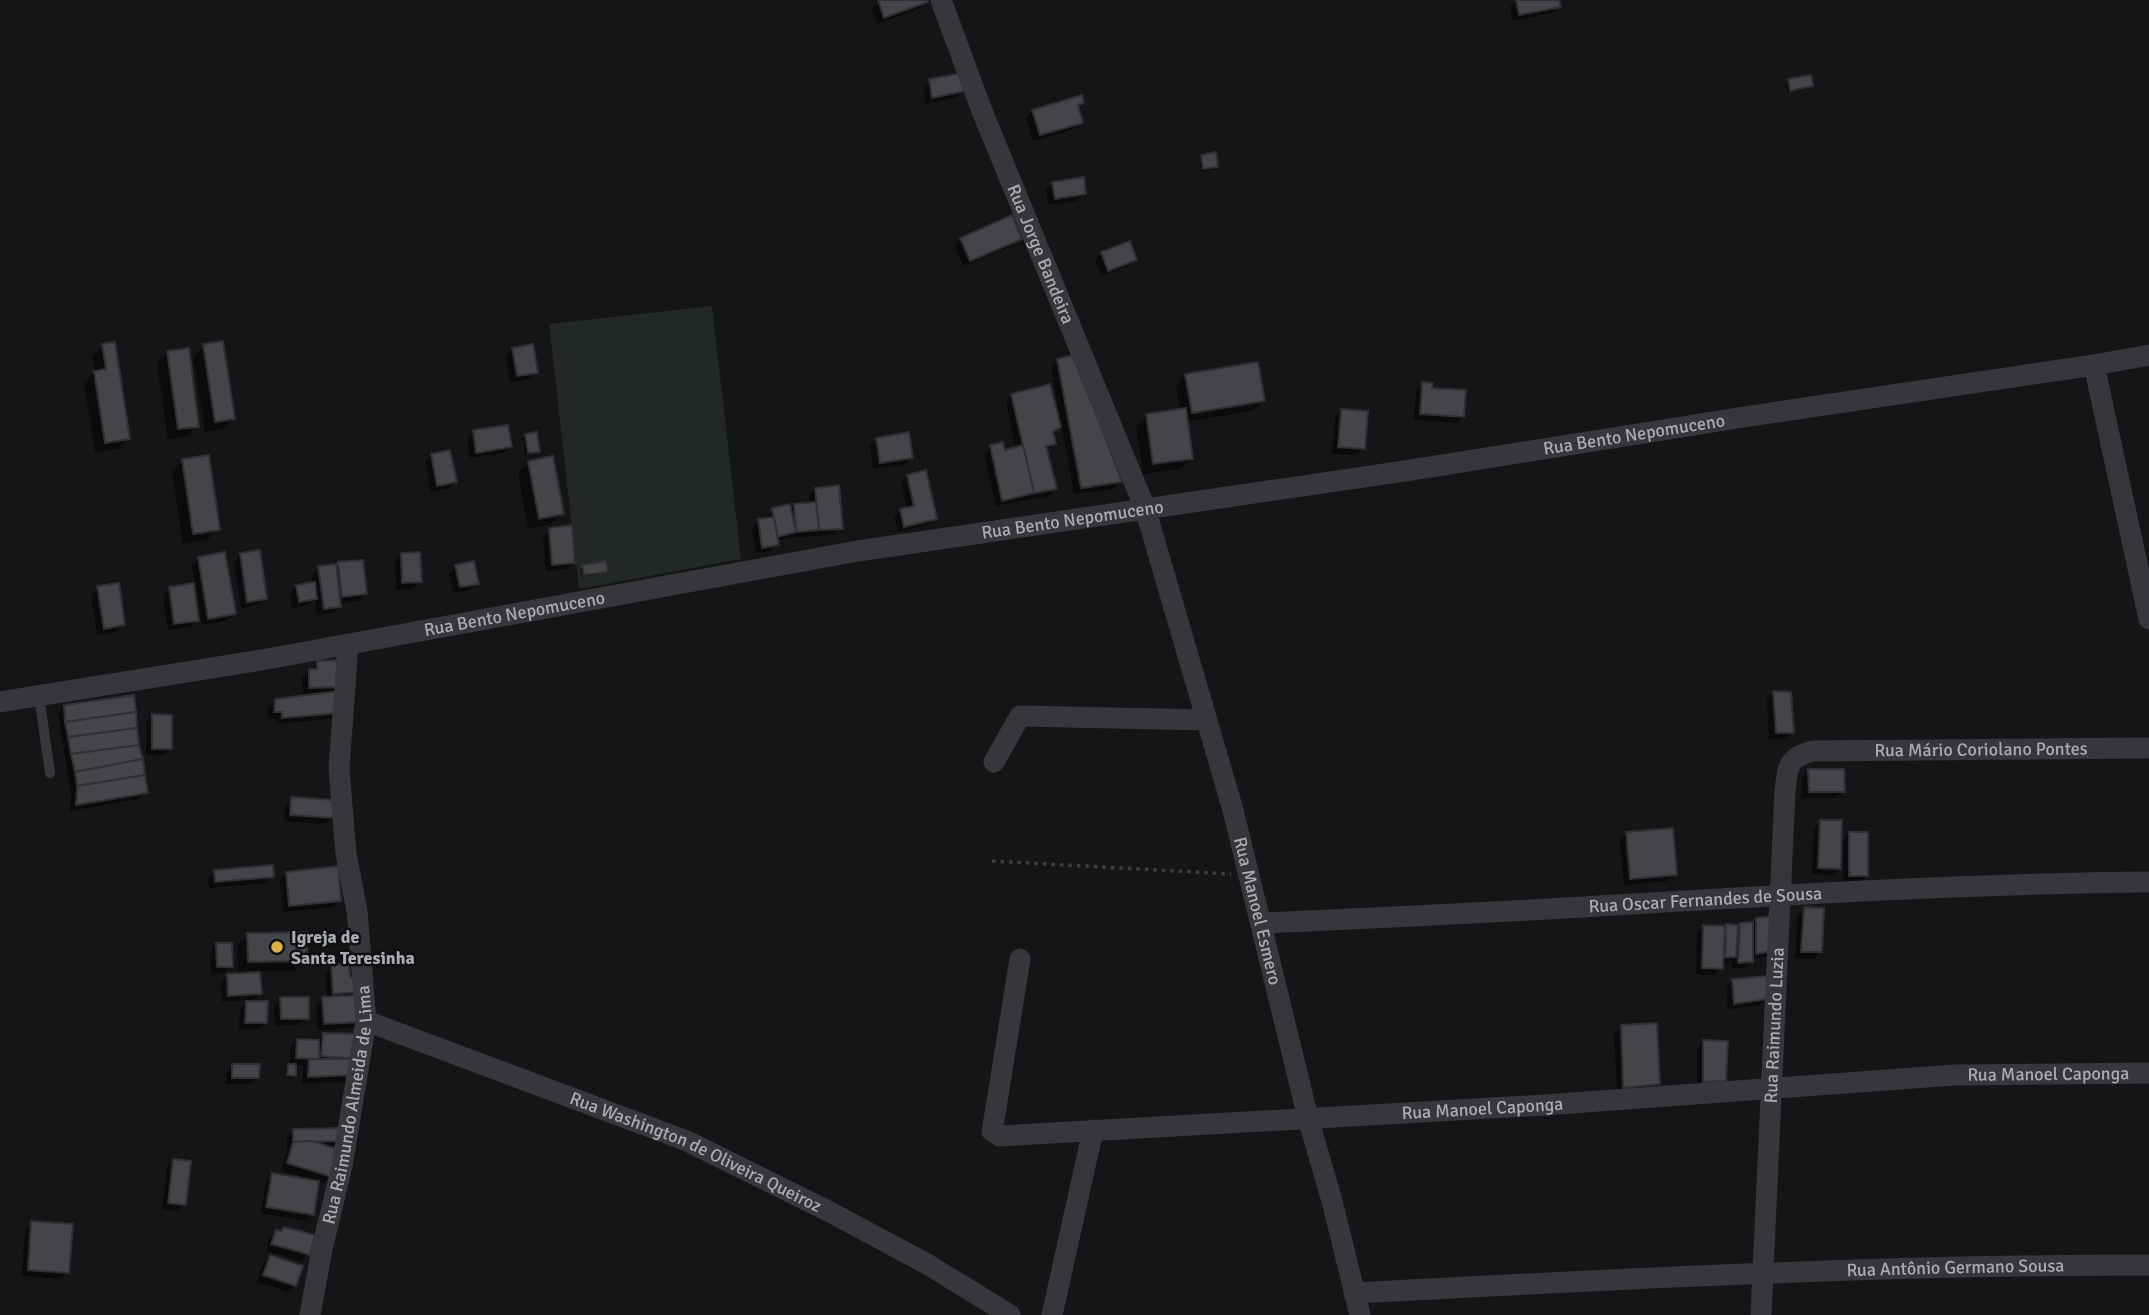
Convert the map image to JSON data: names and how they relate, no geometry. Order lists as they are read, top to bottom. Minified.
{"streets":{"street":["Rua Jorge Bandeira","Rua Bento Nepomuceno","Rua Mário Coriolano Pontes","Rua Oscar Fernandes de Sousa","Rua Manoel Esmero","Rua Raimundo Luzia","Rua Manoel Caponga","Rua Raimundo Almeida de Lima","Rua Washington de Oliveira Queiroz","Rua Antônio Germano Sousa"]},"crossings":[["Rua Jorge Bandeira","Rua Bento Nepomuceno"],["Rua Jorge Bandeira","Rua Manoel Esmero"],["Rua Bento Nepomuceno","Rua Manoel Esmero"],["Rua Bento Nepomuceno","Rua Raimundo Almeida de Lima"],["Rua Mário Coriolano Pontes","Rua Raimundo Luzia"],["Rua Oscar Fernandes de Sousa","Rua Manoel Esmero"],["Rua Oscar Fernandes de Sousa","Rua Raimundo Luzia"],["Rua Manoel Esmero","Rua Manoel Caponga"],["Rua Manoel Esmero","Rua Antônio Germano Sousa"],["Rua Raimundo Luzia","Rua Manoel Caponga"],["Rua Raimundo Luzia","Rua Antônio Germano Sousa"],["Rua Raimundo Almeida de Lima","Rua Washington de Oliveira Queiroz"]],"places":["Igreja de Santa Teresinha"]}
